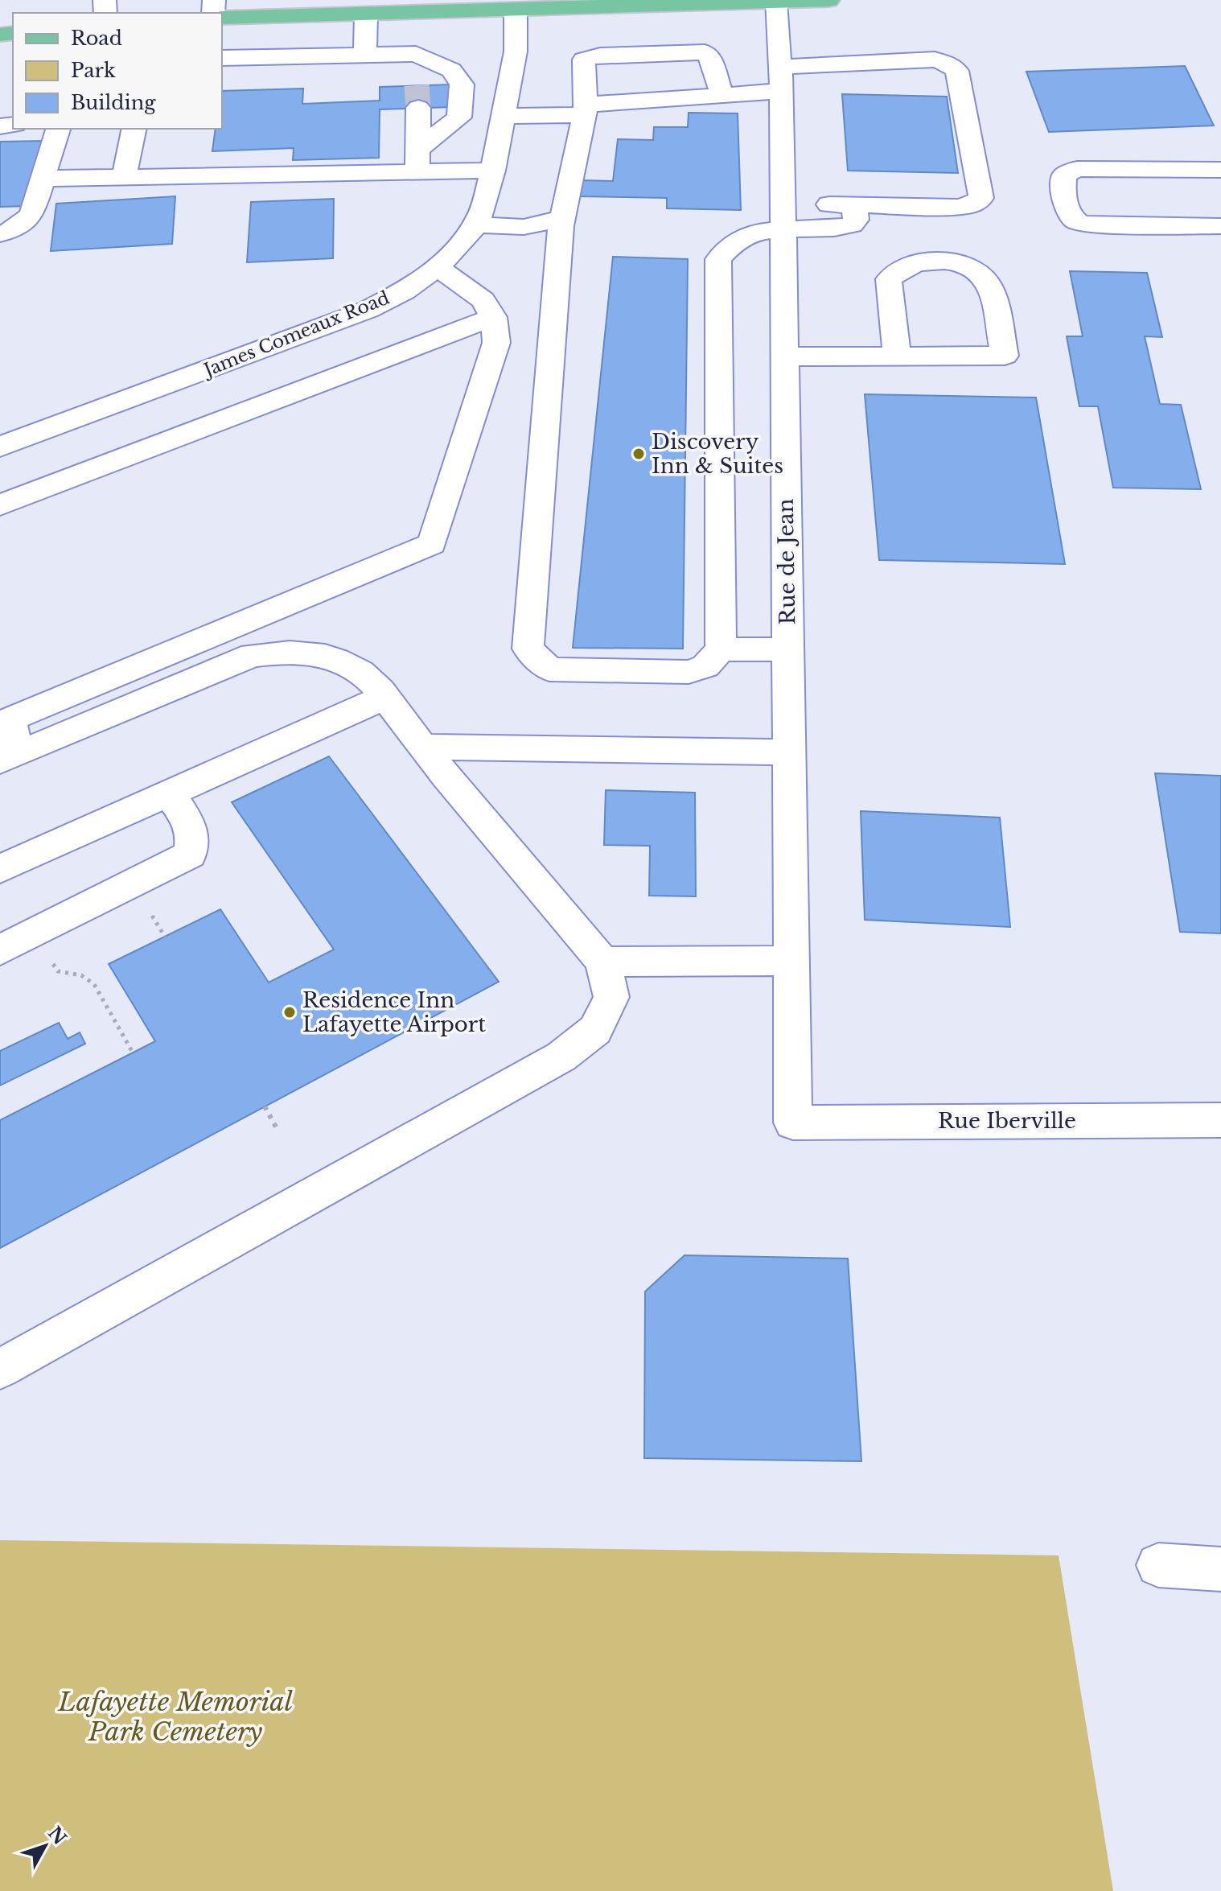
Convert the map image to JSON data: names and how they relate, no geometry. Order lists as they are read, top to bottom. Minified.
{"streets":{"street":["James Comeaux Road","Rue de Jean","Rue Iberville"]},"crossings":[["Rue de Jean","Rue Iberville"]],"parks":["Lafayette Memorial Park Cemetery"],"places":["Discovery Inn & Suites","Residence Inn Lafayette Airport"],"legend":["Road","Park","Building"],"north":"top right"}
